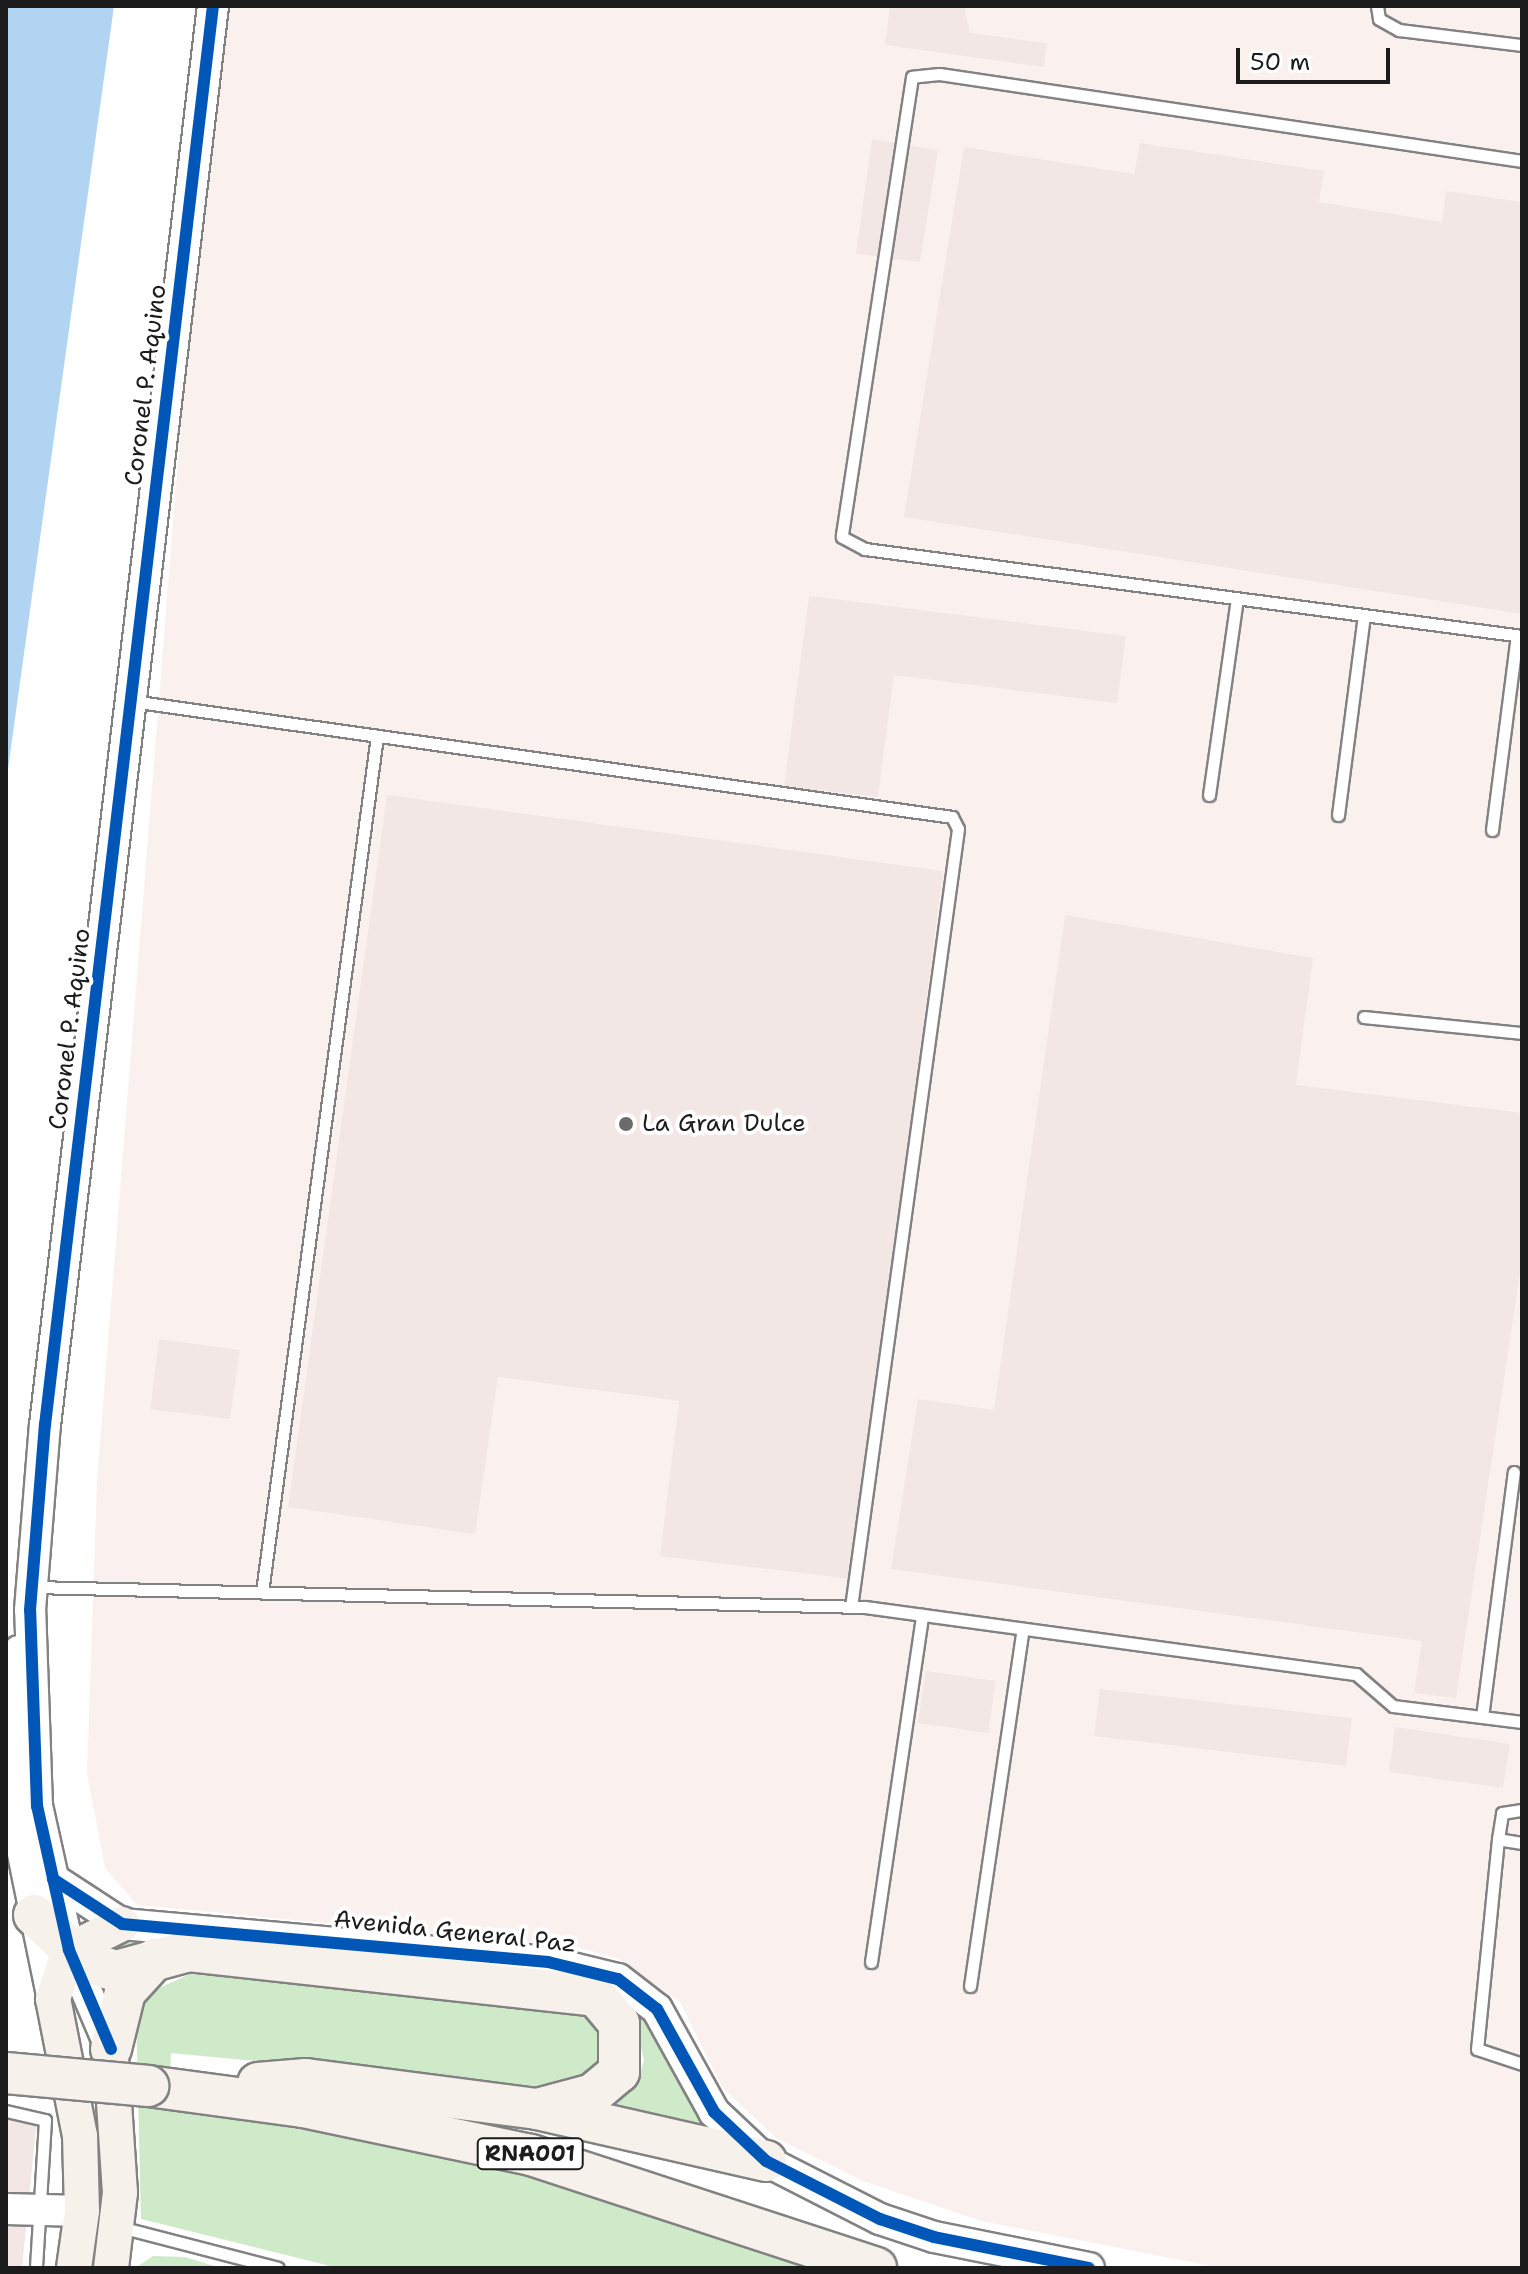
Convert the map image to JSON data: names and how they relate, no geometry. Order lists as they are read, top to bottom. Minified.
{"streets":{"highway":["RNA001"],"street":["Coronel P. Aquino","Avenida General Paz"]},"crossings":[["Coronel P. Aquino","Avenida General Paz"]],"places":["La Gran Dulce"],"scale_bar":"50 m"}
